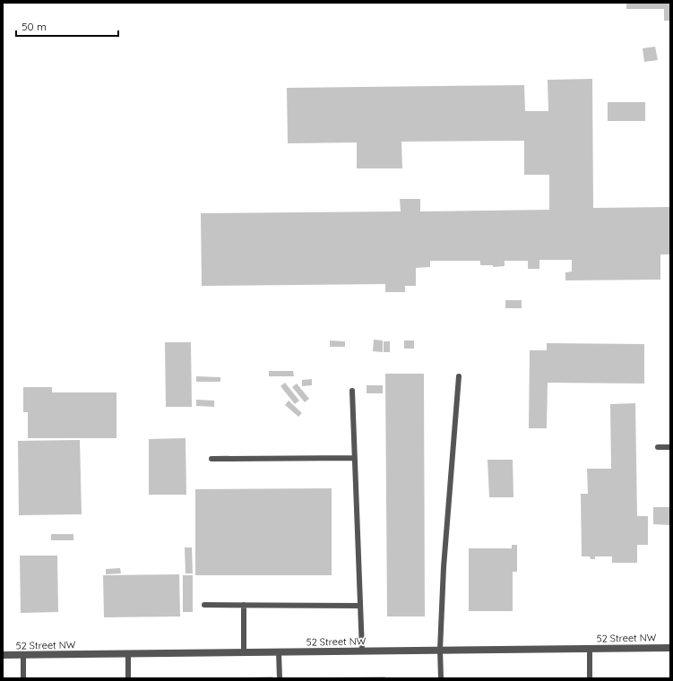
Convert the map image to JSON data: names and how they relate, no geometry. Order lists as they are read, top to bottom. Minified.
{"streets":{"street":["52 Street NW"]},"scale_bar":"50 m"}
